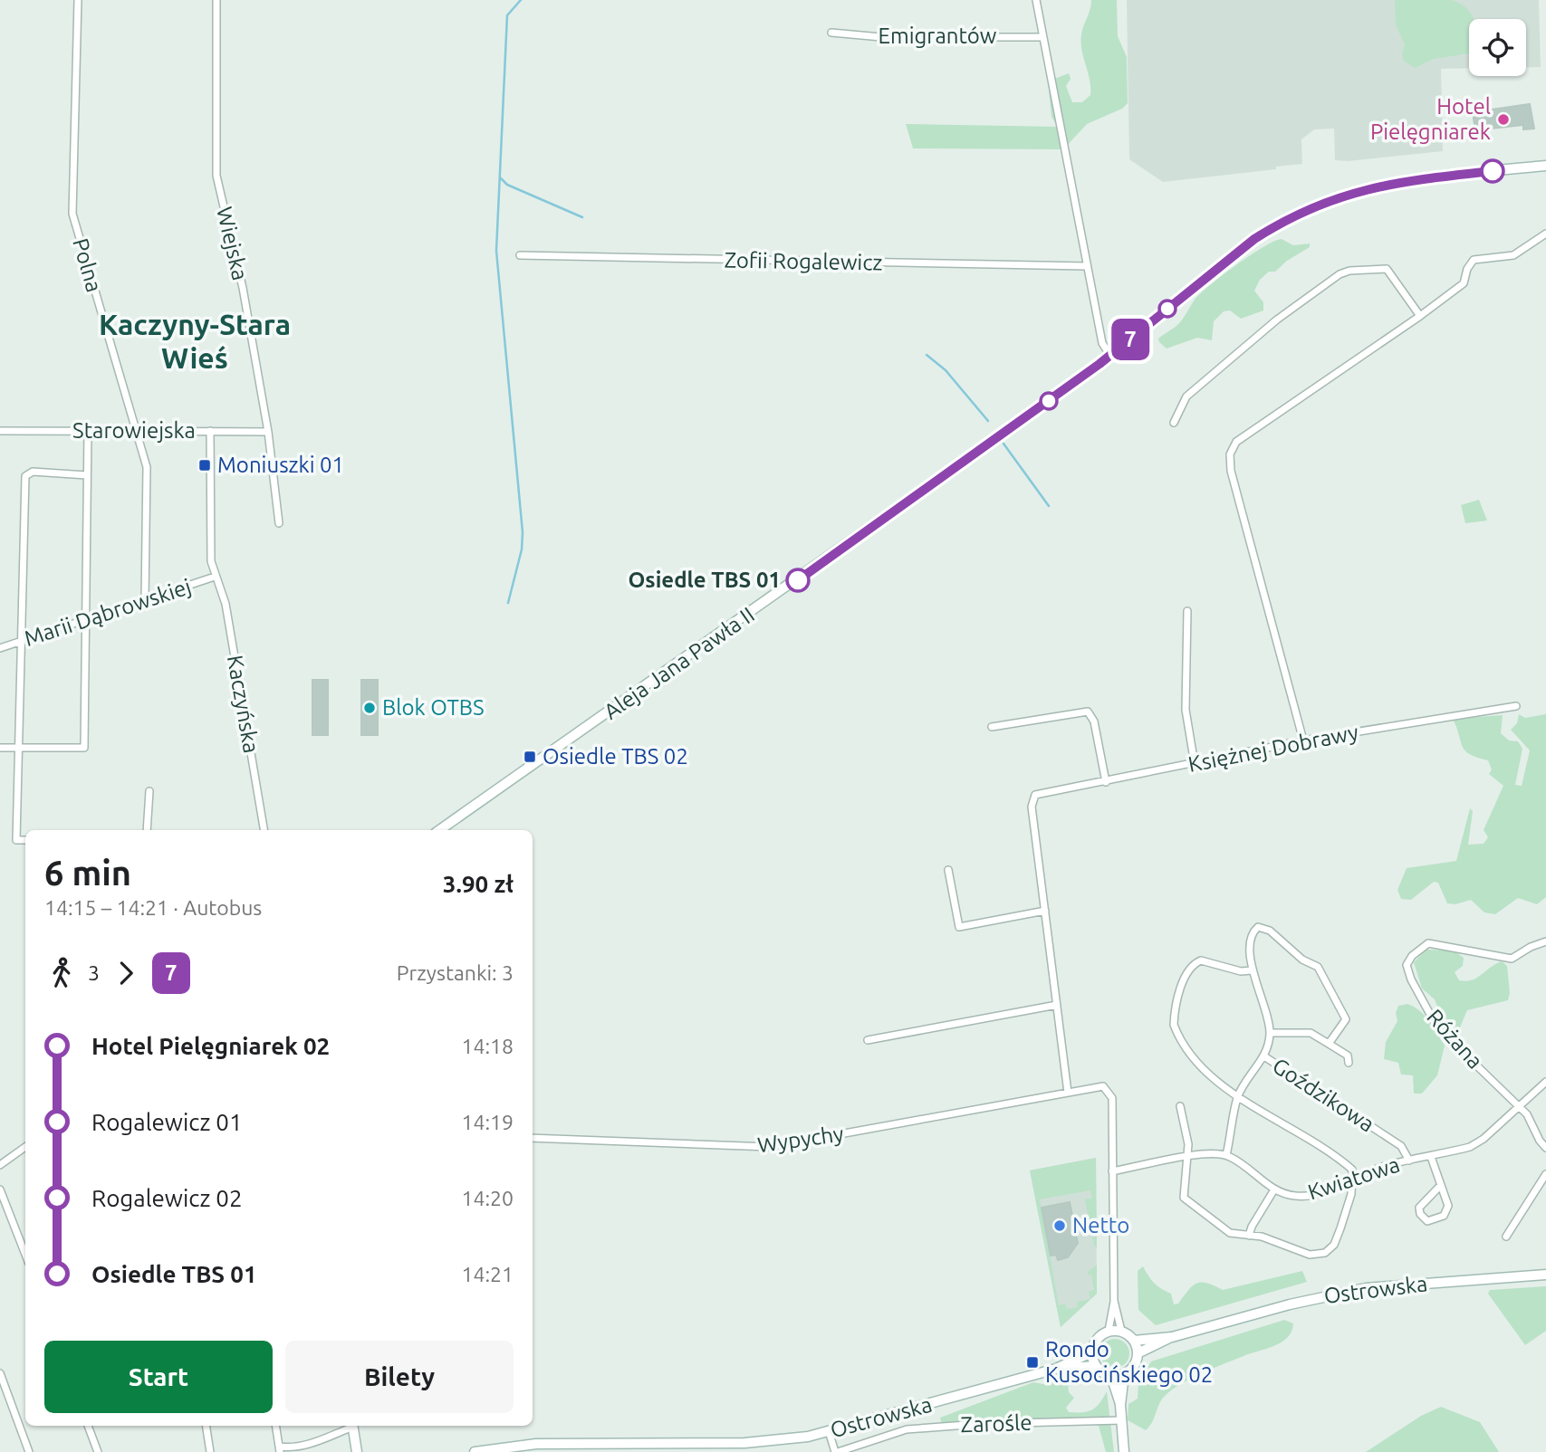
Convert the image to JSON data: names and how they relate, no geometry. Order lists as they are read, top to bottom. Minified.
{"streets":{"street":["Emigrantów","Wiejska","Zofii Rogalewicz","Polna","Starowiejska","Marii Dąbrowskiej","Aleja Jana Pawła II","Kaczyńska","Księżnej Dobrawy","Różana","Goździkowa","Wypychy","Kwiatowa","Ostrowska","Zarośle"]},"crossings":[["Wiejska","Starowiejska"],["Polna","Starowiejska"],["Polna","Marii Dąbrowskiej"],["Starowiejska","Kaczyńska"],["Marii Dąbrowskiej","Kaczyńska"],["Różana","Kwiatowa"],["Goździkowa","Kwiatowa"],["Ostrowska","Zarośle"]],"districts":["Kaczyny-Stara Wieś"],"places":{"other":["Hotel Pielęgniarek","Osiedle TBS 01","Blok OTBS","Netto"],"transit":["Moniuszki 01","Osiedle TBS 02","Rondo Kusocińskiego 02"]},"lines":["bus line 7"],"page":{"on_map":"7","heading":["6 min","14:15 – 14:21 · Autobus","3.90 zł"],"legs":["3","7","Przystanki: 3"],"list":[{"name":"Hotel Pielęgniarek 02","value":"14:18"},{"name":"Rogalewicz 01","value":"14:19"},{"name":"Rogalewicz 02","value":"14:20"},{"name":"Osiedle TBS 01","value":"14:21"}],"buttons":["Start","Bilety"]}}
